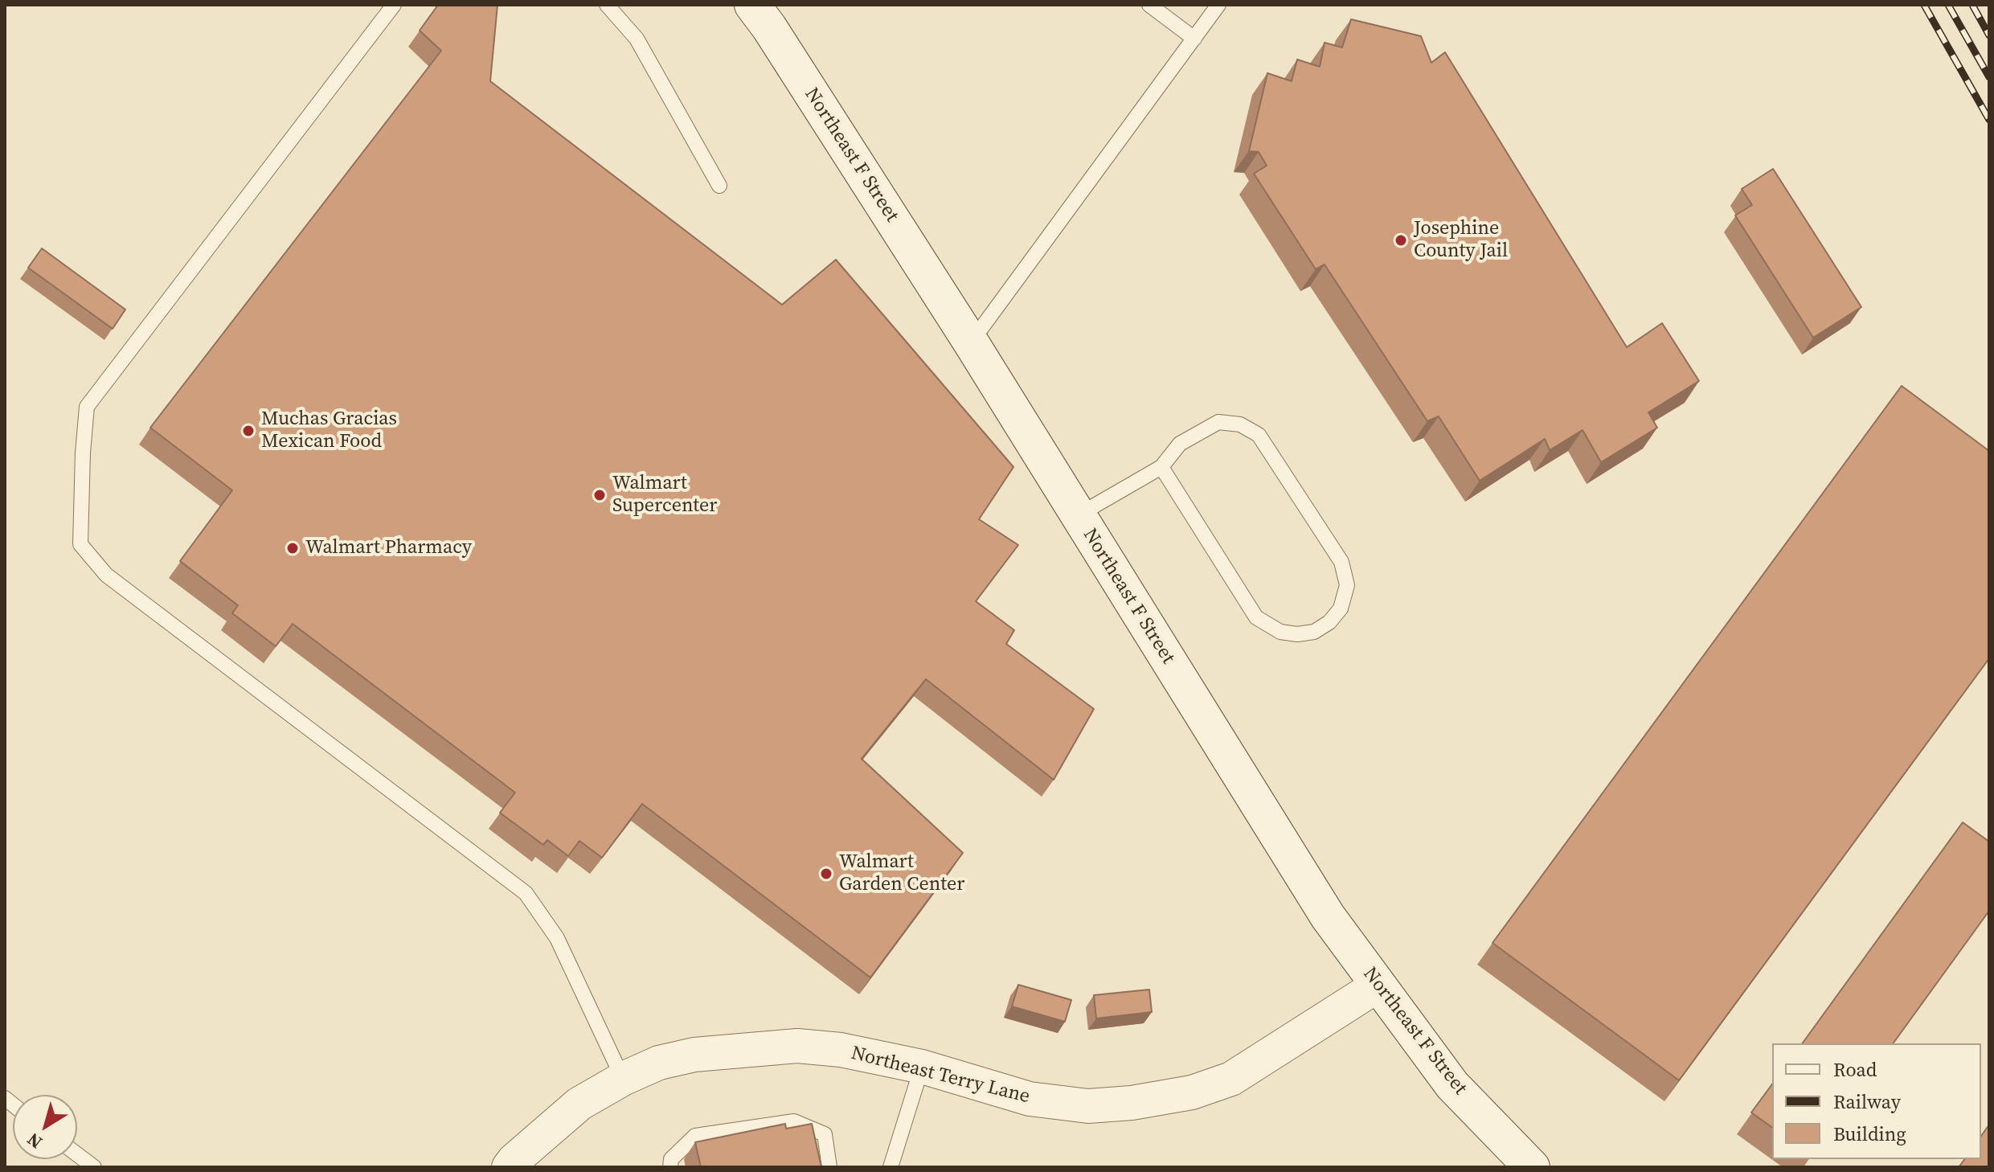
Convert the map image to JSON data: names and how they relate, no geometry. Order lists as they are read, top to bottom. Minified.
{"streets":{"main road":["Northeast F Street"],"street":["Northeast Terry Lane"]},"crossings":[["Northeast F Street","Northeast Terry Lane"]],"places":["Josephine County Jail","Muchas Gracias Mexican Food","Walmart Supercenter","Walmart Pharmacy","Walmart Garden Center"],"legend":["Road","Railway","Building"],"north":"bottom left"}
